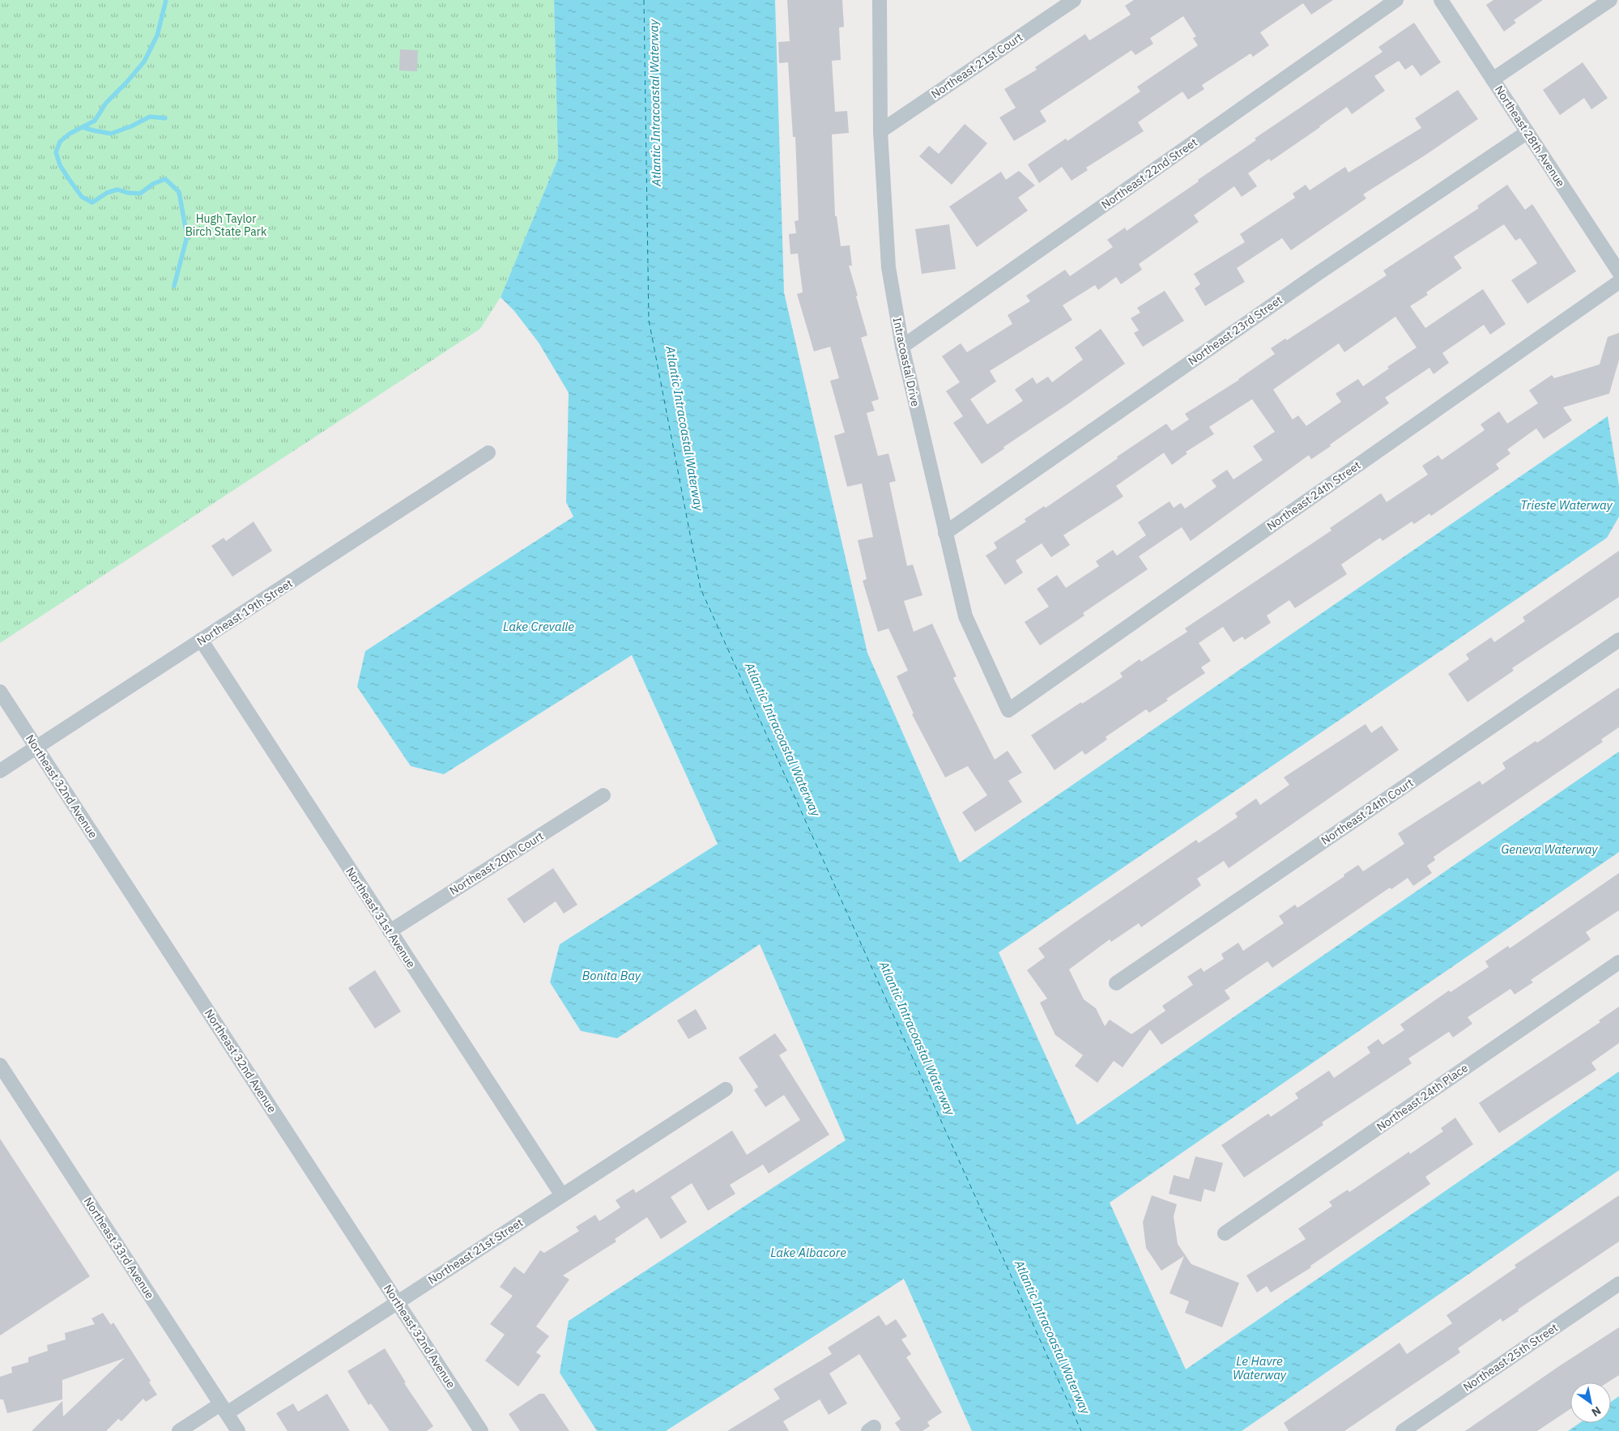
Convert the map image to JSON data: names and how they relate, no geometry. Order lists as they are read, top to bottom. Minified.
{"streets":{"street":["Northeast 21st Court","Northeast 28th Avenue","Northeast 22nd Street","Northeast 23rd Street","Intracoastal Drive","Northeast 24th Street","Northeast 19th Street","Northeast 32nd Avenue","Northeast 24th Court","Northeast 20th Court","Northeast 31st Avenue","Northeast 24th Place","Northeast 33rd Avenue","Northeast 21st Street","Northeast 25th Street"]},"crossings":[["Northeast 21st Court","Intracoastal Drive"],["Northeast 28th Avenue","Northeast 23rd Street"],["Northeast 22nd Street","Intracoastal Drive"],["Northeast 23rd Street","Intracoastal Drive"],["Intracoastal Drive","Northeast 24th Street"],["Northeast 19th Street","Northeast 32nd Avenue"],["Northeast 19th Street","Northeast 31st Avenue"],["Northeast 32nd Avenue","Northeast 21st Street"],["Northeast 20th Court","Northeast 31st Avenue"],["Northeast 31st Avenue","Northeast 21st Street"],["Northeast 33rd Avenue","Northeast 21st Street"]],"water":["Atlantic Intracoastal Waterway","Trieste Waterway","Lake Crevalle","Geneva Waterway","Bonita Bay","Lake Albacore","Le Havre Waterway"],"parks":["Hugh Taylor Birch State Park"],"north":"bottom right"}
